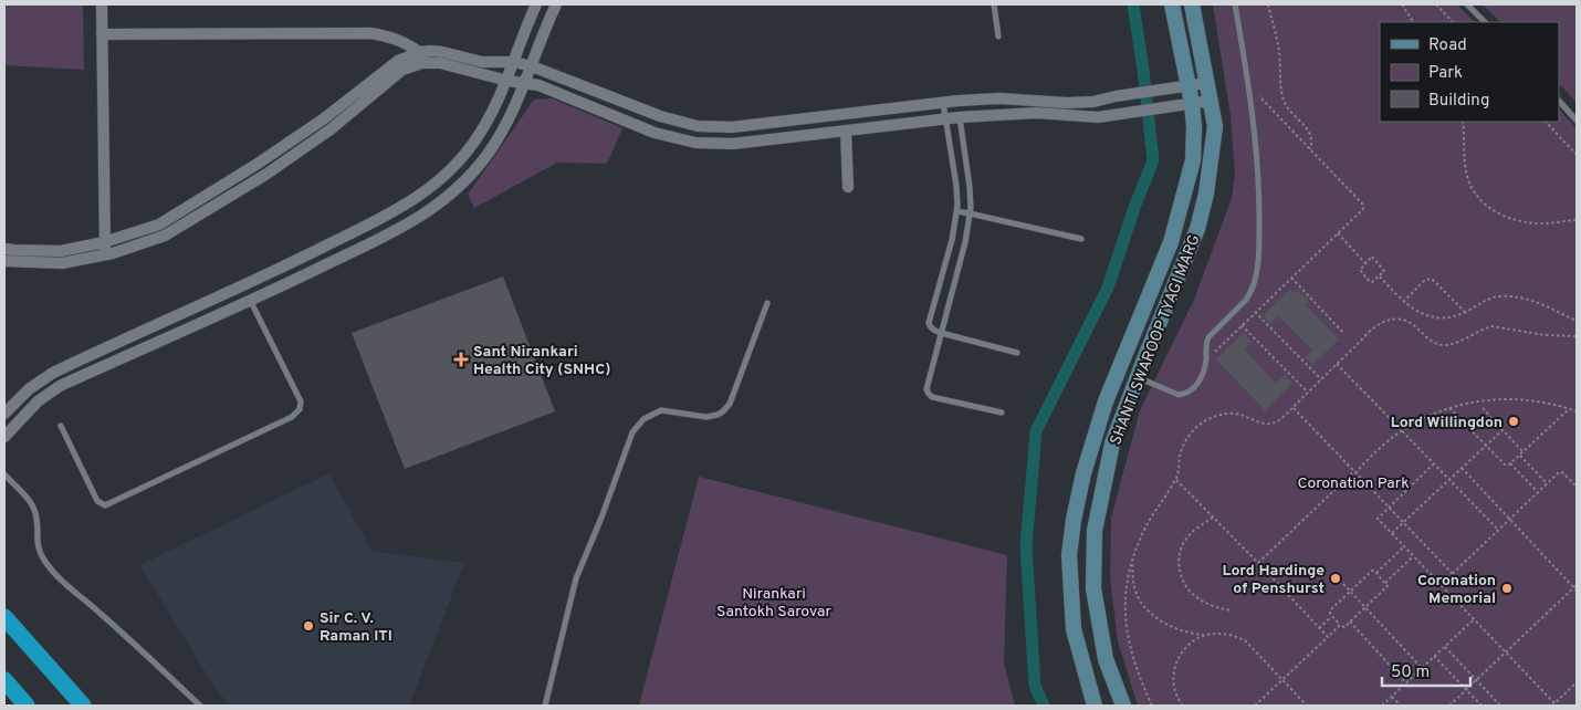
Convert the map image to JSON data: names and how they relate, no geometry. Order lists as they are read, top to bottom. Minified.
{"streets":{"main road":["SHANTI SWAROOP TYAGI MARG"]},"parks":["Coronation Park","Nirankari Santokh Sarovar"],"places":{"health":["Sant Nirankari Health City (SNHC)"],"other":["Lord Willingdon","Lord Hardinge of Penshurst","Coronation Memorial","Sir C. V. Raman ITI"]},"legend":["Road","Park","Building"],"scale_bar":"50 m"}
